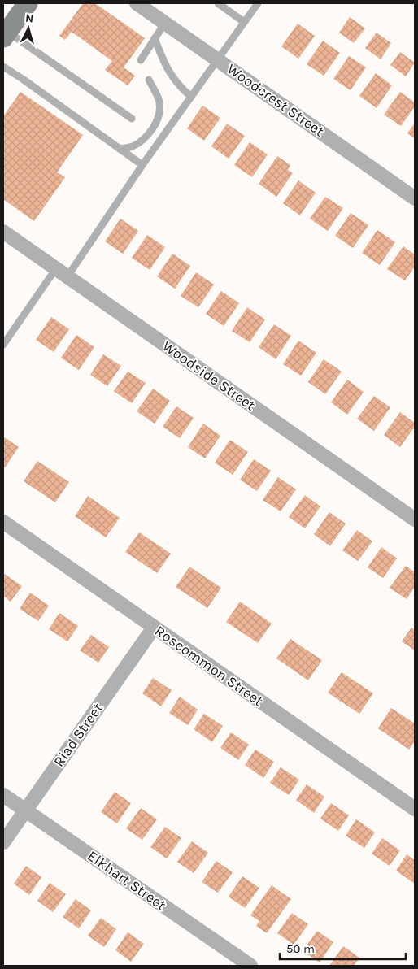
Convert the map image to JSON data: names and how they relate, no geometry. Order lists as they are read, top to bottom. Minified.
{"streets":{"street":["Woodcrest Street","Woodside Street","Roscommon Street","Riad Street","Elkhart Street"]},"crossings":[["Roscommon Street","Riad Street"],["Riad Street","Elkhart Street"]],"scale_bar":"50 m","north":"top"}
